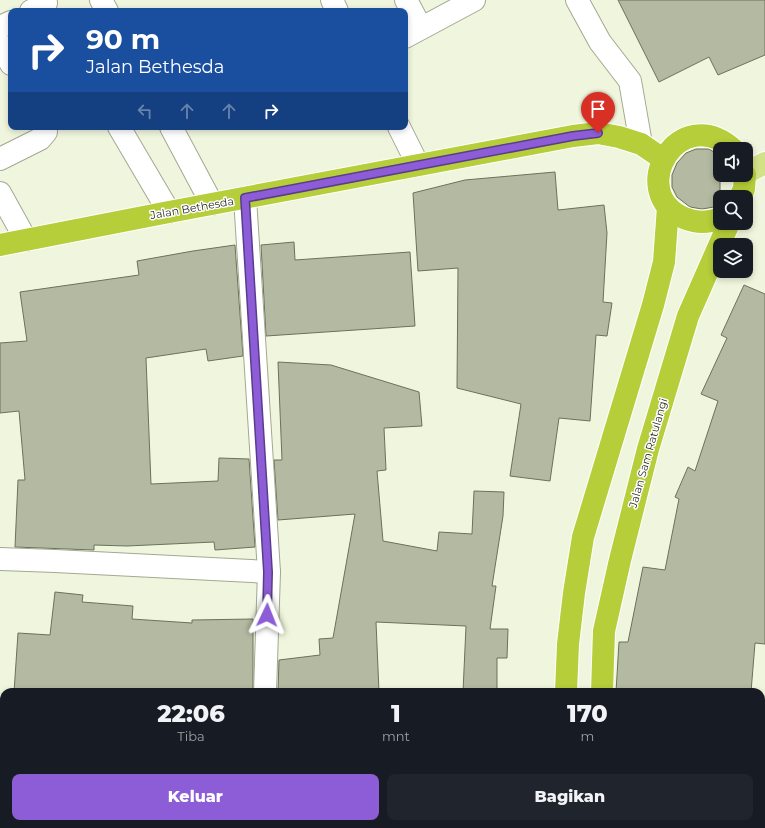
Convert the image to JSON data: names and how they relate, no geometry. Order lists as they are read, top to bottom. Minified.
{"streets":{"highway":["Jalan Bethesda","Jalan Sam Ratulangi"]},"page":{"turn":["90 m","Jalan Bethesda"],"eta":["22:06","Tiba","1","mnt","170","m"],"buttons":["Keluar","Bagikan"]}}
